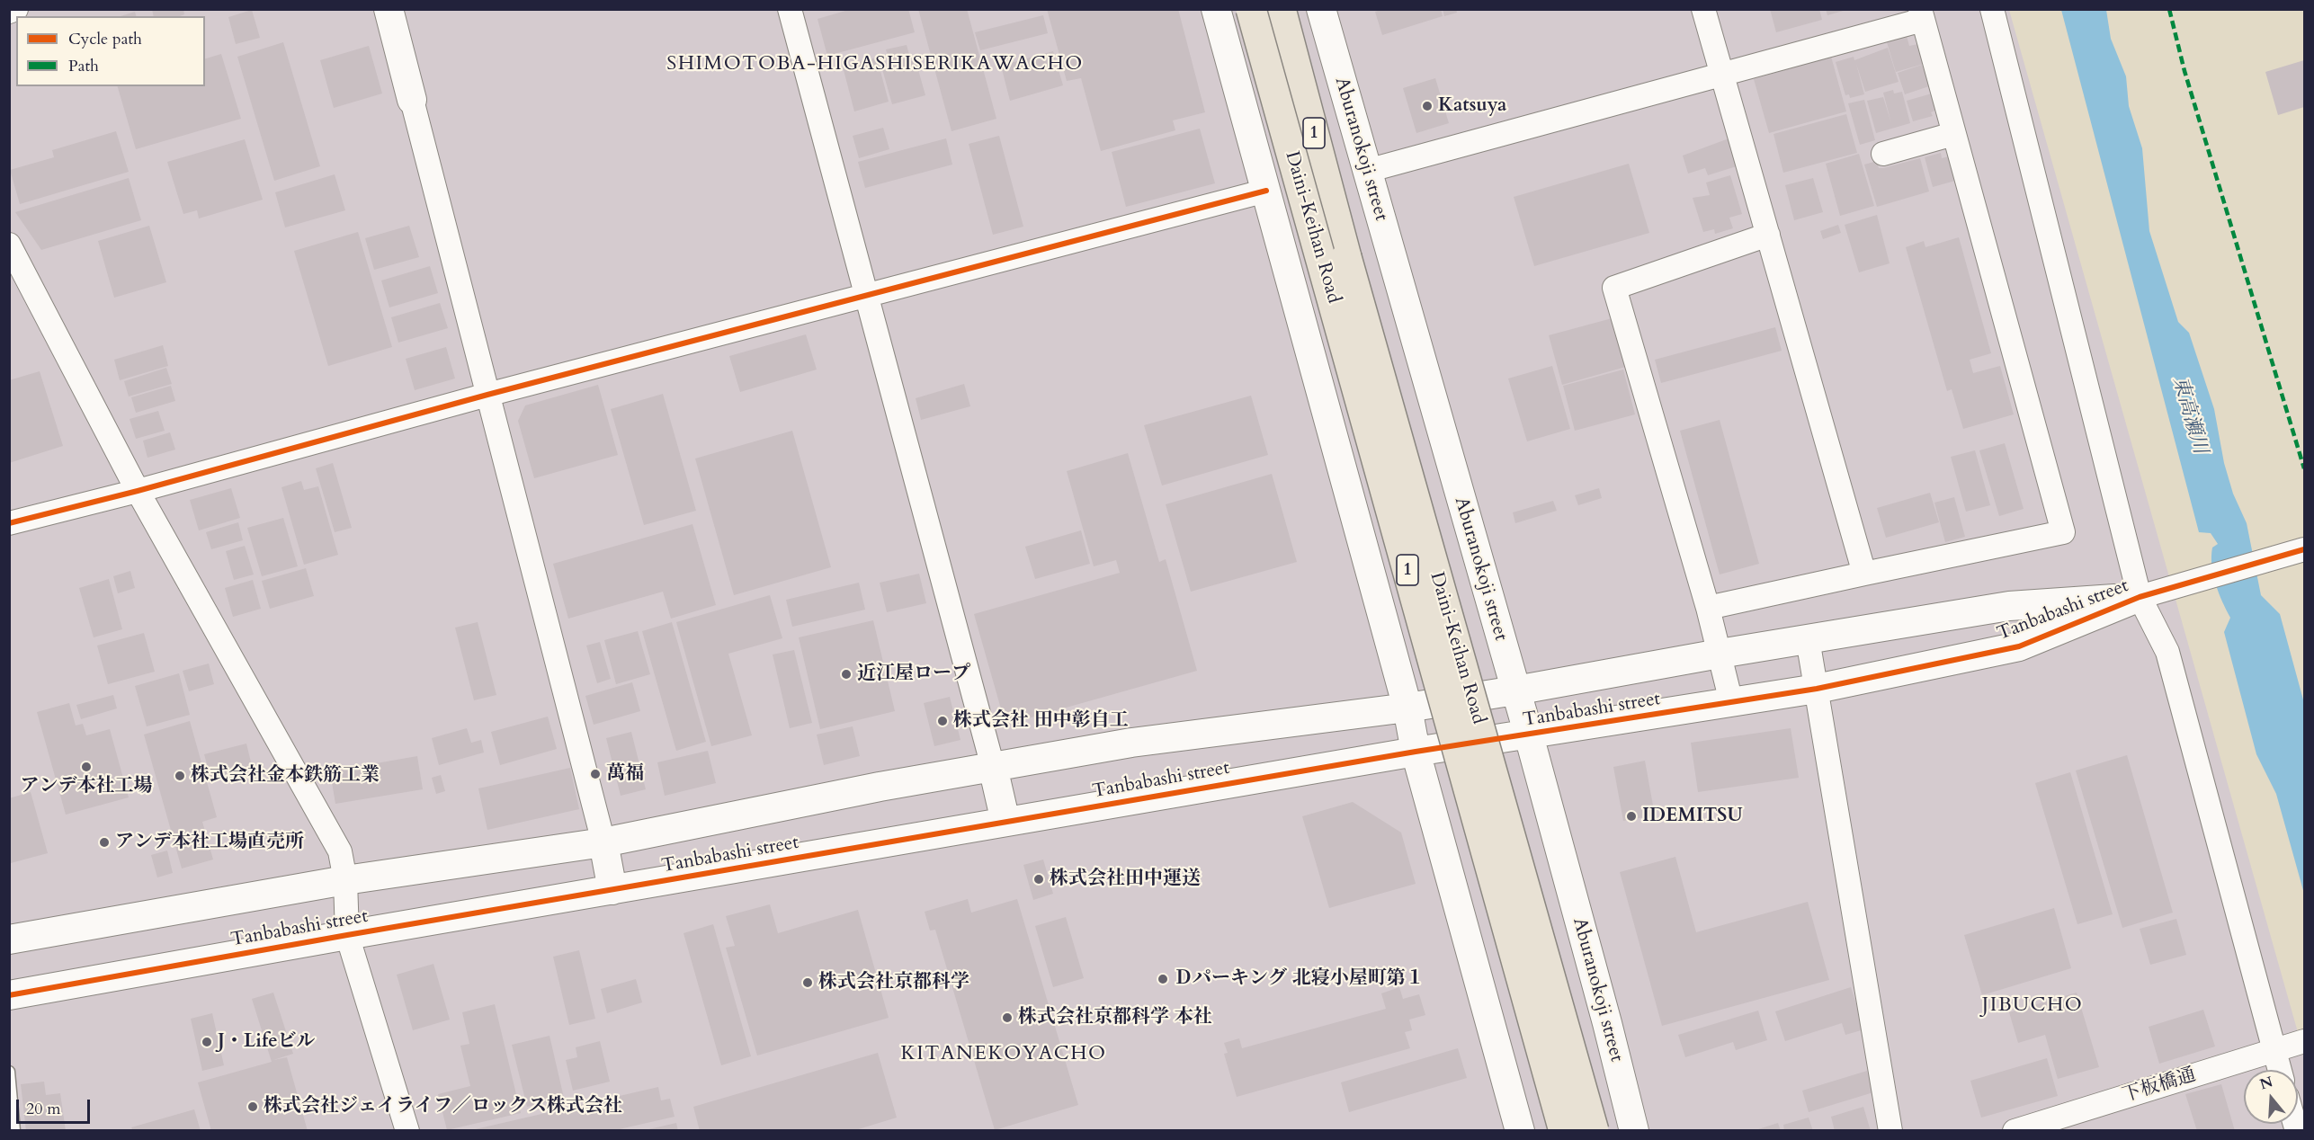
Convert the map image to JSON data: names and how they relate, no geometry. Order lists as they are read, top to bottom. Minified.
{"streets":{"highway":["1","Daini-Keihan Road"],"street":["Aburanokoji street","Tanbabashi street","下板橋通"]},"crossings":[["Aburanokoji street","Tanbabashi street"]],"districts":["SHIMOTOBA-HIGASHISERIKAWACHO","JIBUCHO","KITANEKOYACHO"],"water":["東高瀬川"],"places":["Katsuya","近江屋ロープ","株式会社 田中彰自工","アンデ本社工場","萬福","株式会社金本鉄筋工業","IDEMITSU","アンデ本社工場直売所","株式会社田中運送","Ｄパーキング 北寝小屋町第１","株式会社京都科学","株式会社京都科学 本社","J・Lifeビル","株式会社ジェイライフ／ロックス株式会社"],"legend":["Cycle path","Path"],"scale_bar":"20 m","north":"top"}
